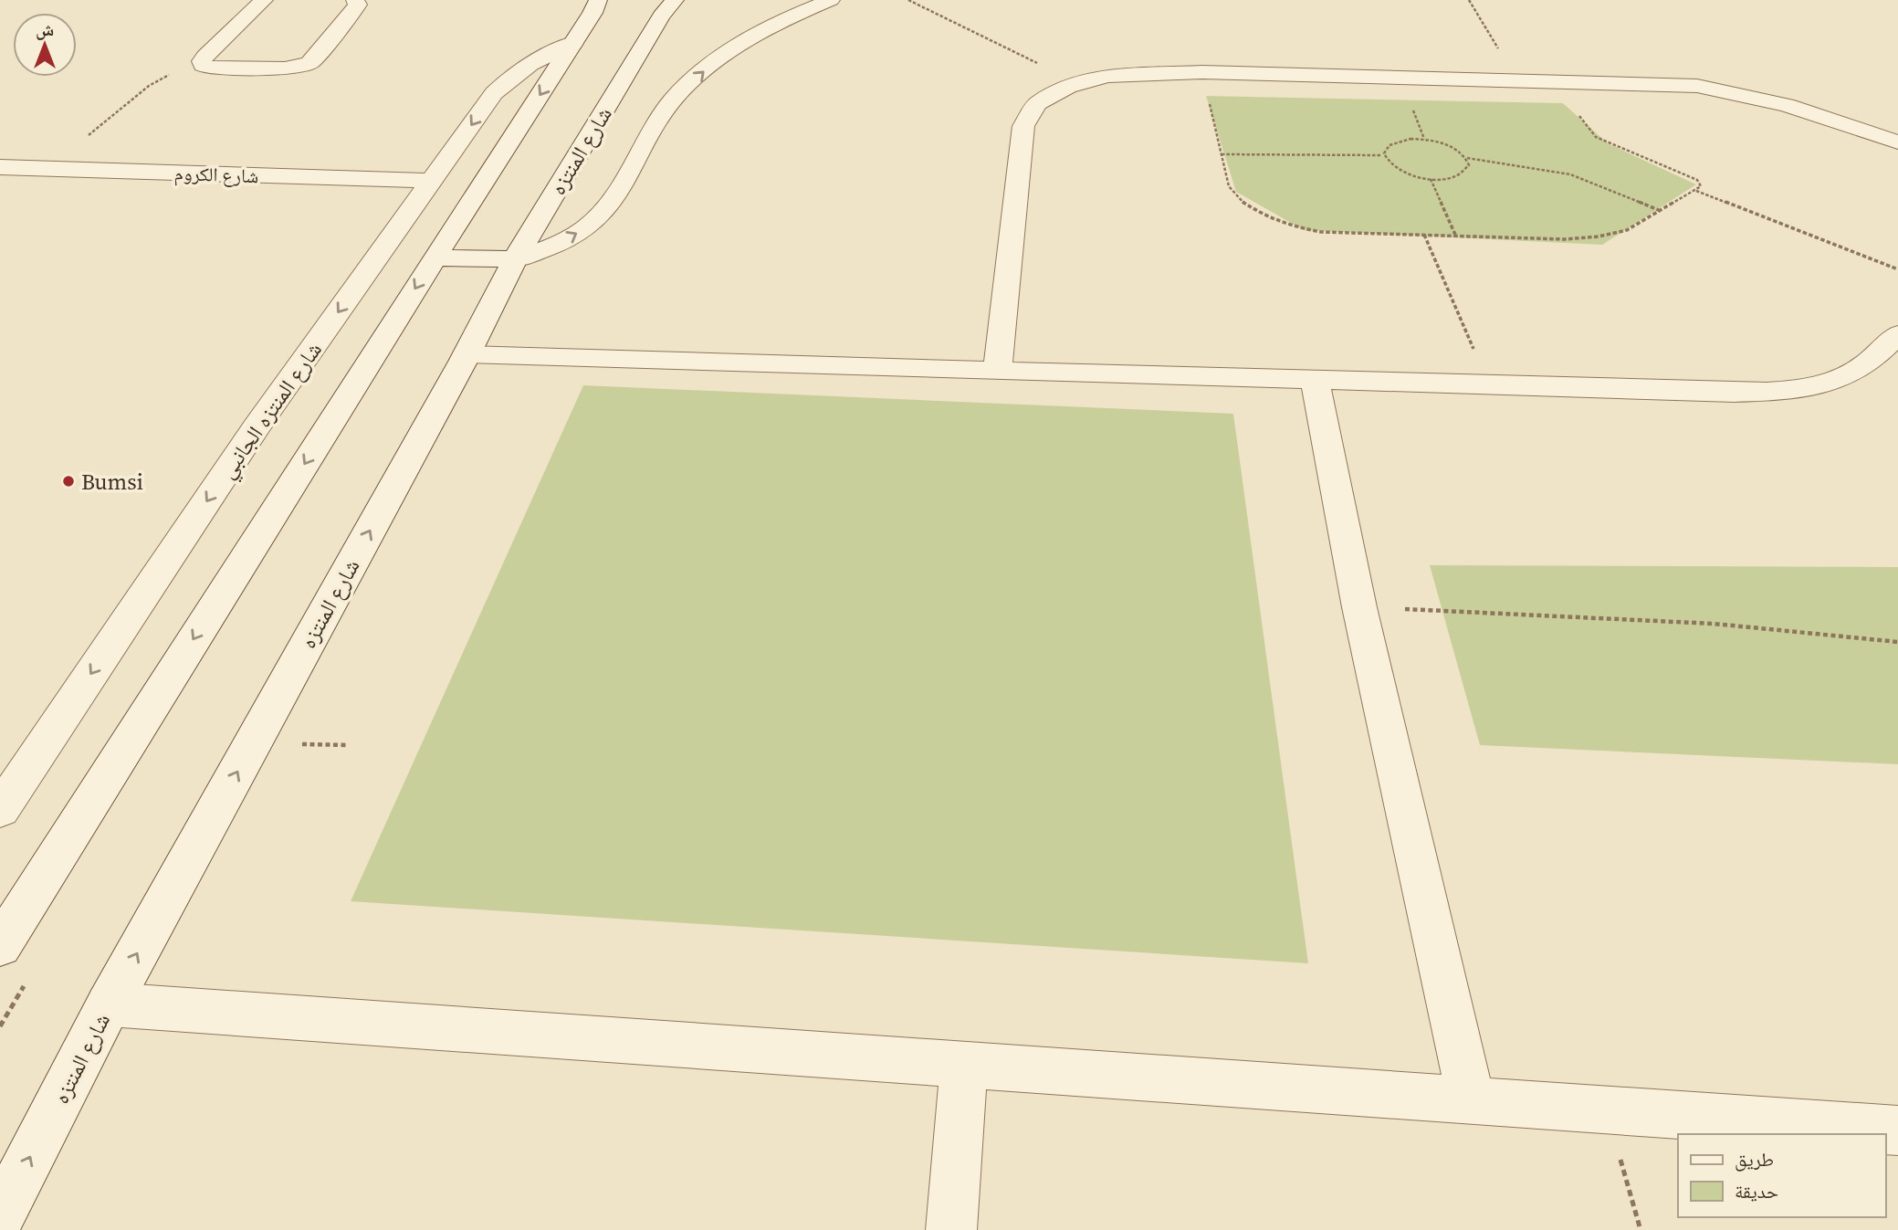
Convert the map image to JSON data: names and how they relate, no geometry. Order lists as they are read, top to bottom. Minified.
{"streets":{"street":["شارع المنتزه","شارع الكروم","شارع المنتزه الجانبي"]},"crossings":[["شارع الكروم","شارع المنتزه الجانبي"]],"places":["Bumsi"],"legend":["طريق","حديقة"],"north":"top"}
